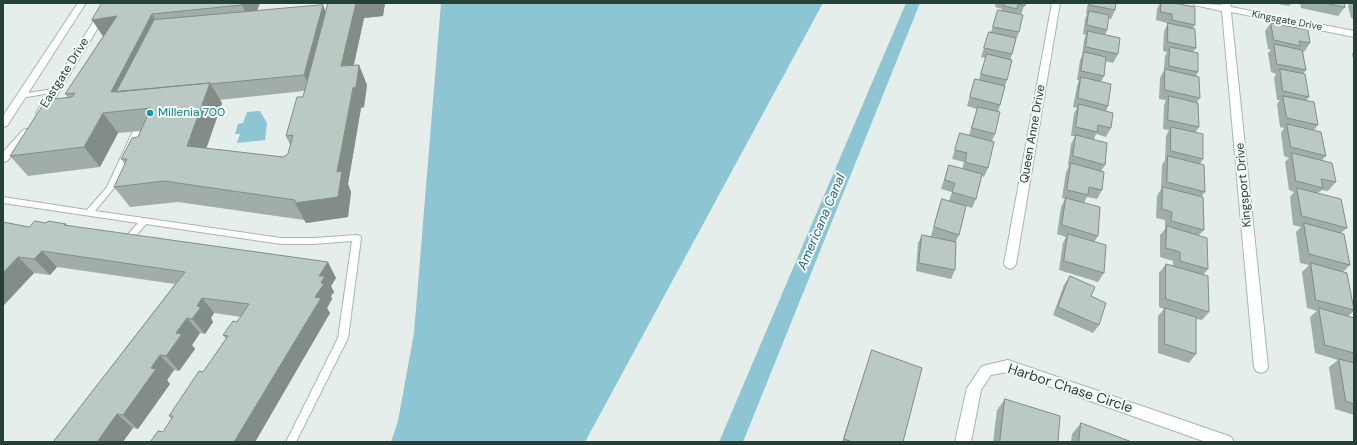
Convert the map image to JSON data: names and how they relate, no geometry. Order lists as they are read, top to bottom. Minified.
{"streets":{"street":["Kingsgate Drive","Eastgate Drive","Queen Anne Drive","Kingsport Drive","Harbor Chase Circle"]},"crossings":[["Kingsgate Drive","Kingsport Drive"]],"water":["Americana Canal"],"places":["Millenia 700"]}
